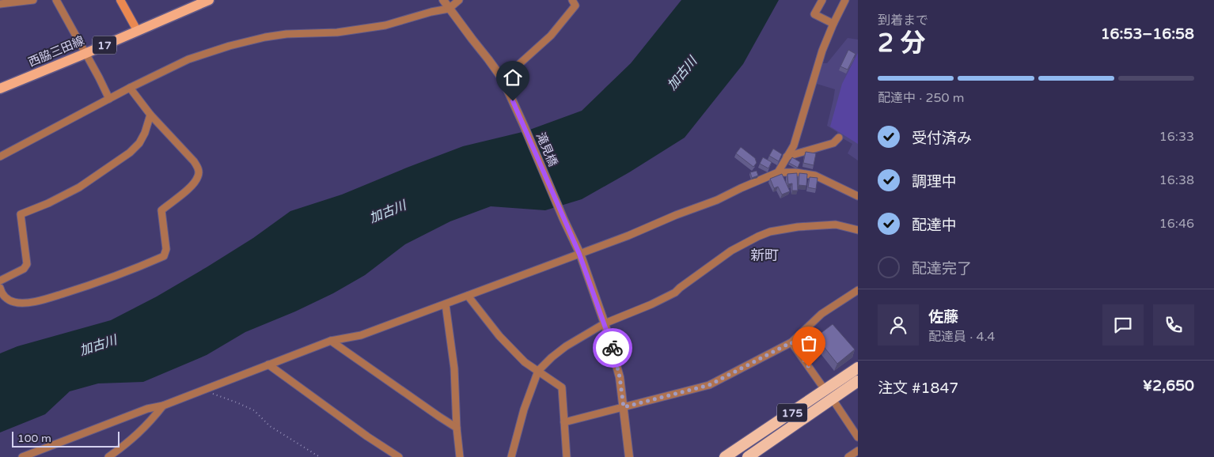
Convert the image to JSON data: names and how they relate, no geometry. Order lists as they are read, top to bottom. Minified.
{"streets":{"highway":["175"],"main road":["17","西脇三田線"],"street":["滝見橋"]},"districts":["新町"],"water":["加古川"],"scale_bar":"100 m","page":{"heading":["2 分","到着まで","16:53–16:58"],"panel":["佐藤","配達員 · 4.4","注文 #1847","¥2,650"],"bar":"配達中 · 250 m","list":[["受付済み","16:33"],["調理中","16:38"],["配達中","16:46"],"配達完了"],"scale":"100 m"}}
